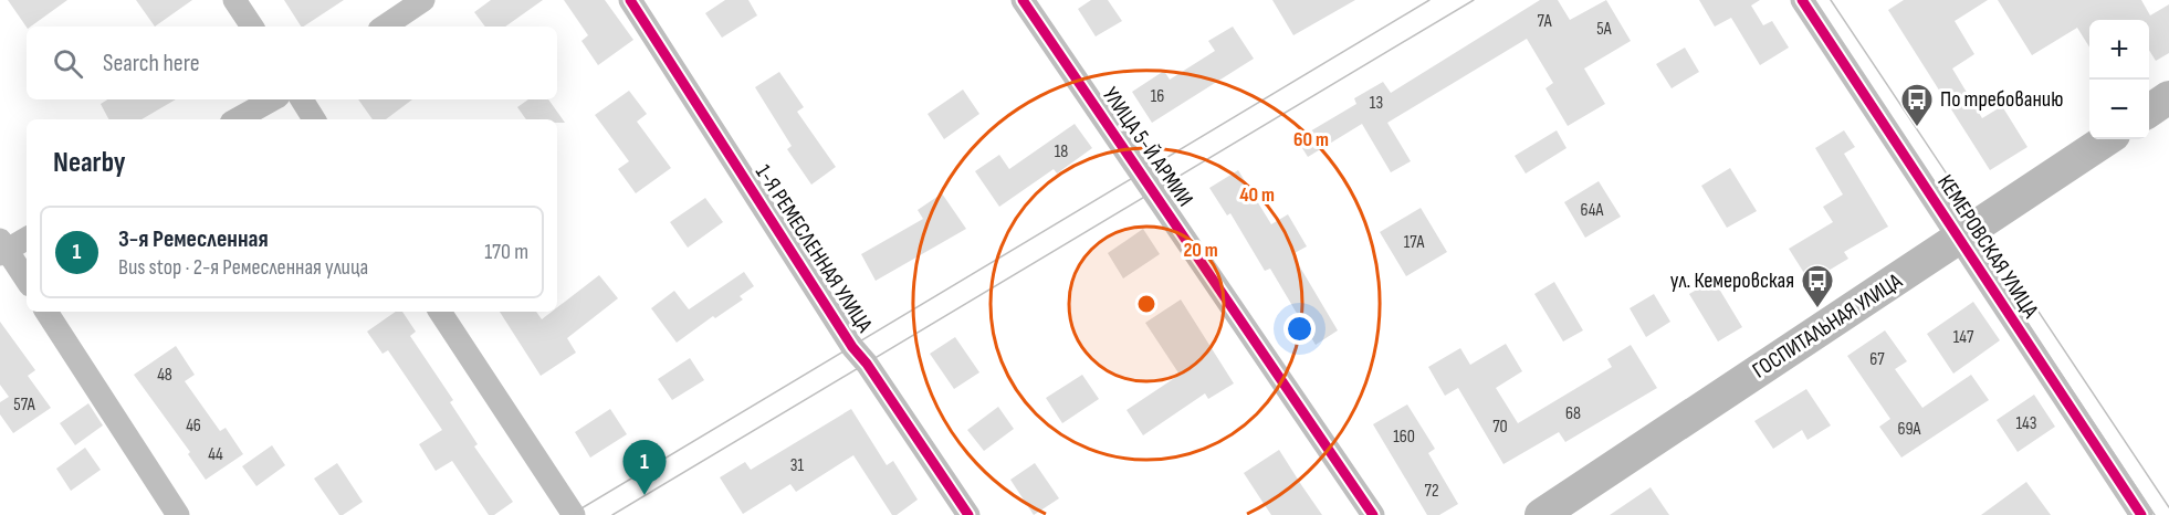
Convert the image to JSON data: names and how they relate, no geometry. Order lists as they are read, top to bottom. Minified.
{"streets":{"main road":["ГОСПИТАЛЬНАЯ УЛИЦА"],"street":["УЛИЦА 5-Й АРМИИ","КЕМЕРОВСКАЯ УЛИЦА","1-Я РЕМЕСЛЕННАЯ УЛИЦА"]},"crossings":[["КЕМЕРОВСКАЯ УЛИЦА","ГОСПИТАЛЬНАЯ УЛИЦА"]],"places":{"bus stop":["По требованию","ул. Кемеровская"]},"house_numbers":["7А","5А","16","13","18","64А","17А","147","67","48","57А","68","143","46","70","69А","160","44","31","72"],"page":{"map_buttons":["+","−"],"search":"Search here","heading":"Nearby","list":[{"mark":"1","name":"3-я Ремесленная","note":"Bus stop · 2-я Ремесленная улица","value":"170 m"}],"pins":"1"},"rings":["60 m","40 m","20 m"]}
